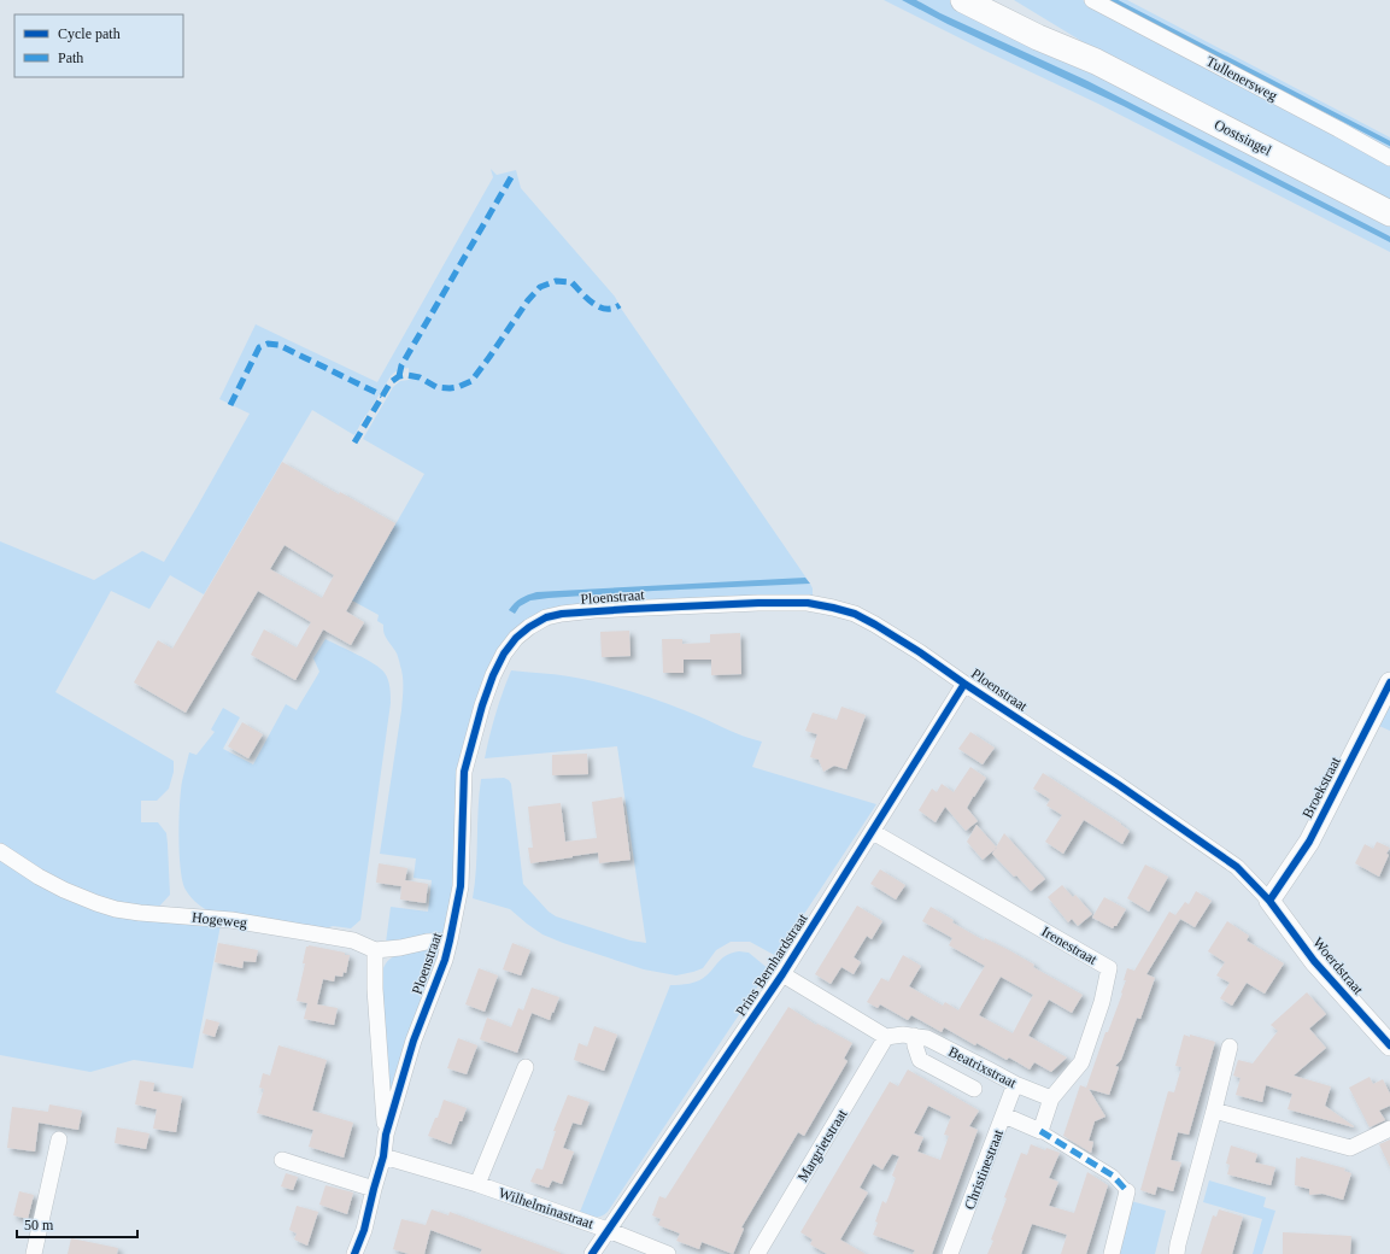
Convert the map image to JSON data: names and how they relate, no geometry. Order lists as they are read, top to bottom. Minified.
{"streets":{"main road":["Oostsingel"],"street":["Tullenersweg","Ploenstraat","Broekstraat","Hogeweg","Irenestraat","Prins Bernhardstraat","Woerdstraat","Beatrixstraat","Margrietstraat","Christinestraat","Wilhelminastraat"]},"crossings":[["Ploenstraat","Broekstraat"],["Ploenstraat","Hogeweg"],["Ploenstraat","Prins Bernhardstraat"],["Ploenstraat","Woerdstraat"],["Ploenstraat","Wilhelminastraat"],["Broekstraat","Woerdstraat"],["Irenestraat","Prins Bernhardstraat"],["Irenestraat","Beatrixstraat"],["Prins Bernhardstraat","Wilhelminastraat"],["Beatrixstraat","Margrietstraat"],["Beatrixstraat","Christinestraat"]],"legend":["Cycle path","Path"],"scale_bar":"50 m"}
